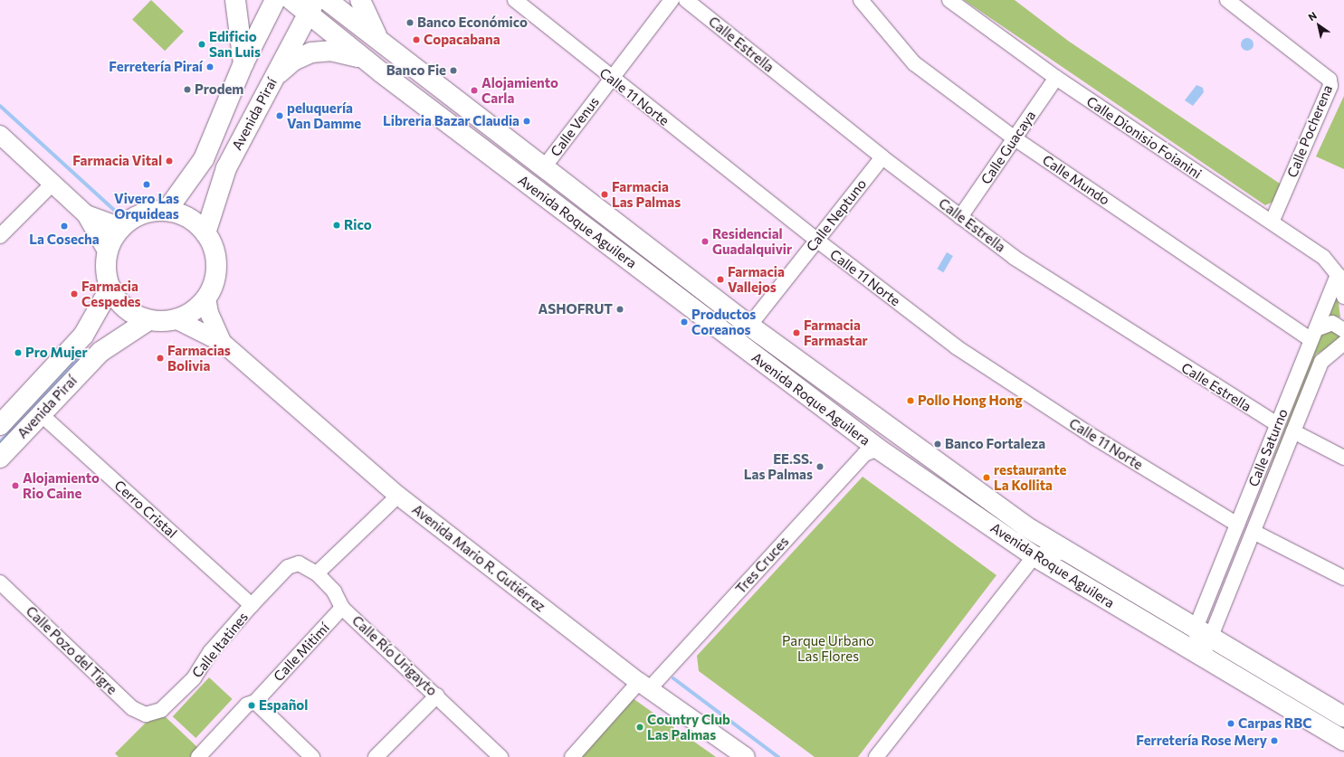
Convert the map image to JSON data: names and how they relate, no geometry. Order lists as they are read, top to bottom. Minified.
{"streets":{"main road":["Avenida Piraí","Avenida Roque Aguilera"],"street":["Calle Estrella","Calle 11 Norte","Calle Venus","Calle Pocherena","Calle Dionisio Foianini","Calle Guacaya","Calle Mundo","Calle Neptuno","Calle Saturno","Cerro Cristal","Avenida Mario R. Gutiérrez","Tres Cruces","Calle Itatines","Calle Pozo del Tigre","Calle Mitimí","Calle Río Urigayto"]},"crossings":[["Calle Estrella","Calle Guacaya"],["Calle Estrella","Calle Neptuno"],["Calle Estrella","Calle Saturno"],["Calle 11 Norte","Calle Venus"],["Calle 11 Norte","Calle Neptuno"],["Calle 11 Norte","Calle Saturno"],["Avenida Piraí","Avenida Roque Aguilera"],["Avenida Piraí","Cerro Cristal"],["Avenida Piraí","Avenida Mario R. Gutiérrez"],["Calle Venus","Avenida Roque Aguilera"],["Calle Pocherena","Calle Dionisio Foianini"],["Calle Dionisio Foianini","Calle Guacaya"],["Calle Dionisio Foianini","Calle Saturno"],["Calle Guacaya","Calle Mundo"],["Calle Mundo","Calle Saturno"],["Calle Neptuno","Avenida Roque Aguilera"],["Avenida Roque Aguilera","Calle Saturno"],["Avenida Roque Aguilera","Tres Cruces"],["Cerro Cristal","Calle Itatines"],["Avenida Mario R. Gutiérrez","Tres Cruces"],["Calle Itatines","Calle Pozo del Tigre"],["Calle Itatines","Calle Río Urigayto"],["Calle Mitimí","Calle Río Urigayto"]],"parks":["Parque Urbano Las Flores"],"places":["Banco Económico","Copacabana","Edificio San Luis","Ferretería Piraí","Banco Fie","Prodem","Alojamiento Carla","peluquería Van Damme","Libreria Bazar Claudia","Farmacia Vital","Vivero Las Orquideas","Farmacia Las Palmas","Rico","La Cosecha","Residencial Guadalquivir","Farmacia Vallejos","Farmacia Cespedes","ASHOFRUT","Productos Coreanos","Farmacia Farmastar","Pro Mujer","Farmacias Bolivia","Pollo Hong Hong","Banco Fortaleza","EE.SS. Las Palmas","restaurante La Kollita","Alojamiento Rio Caine","Español","Carpas RBC","Country Club Las Palmas","Ferretería Rose Mery"],"north":"top left"}
